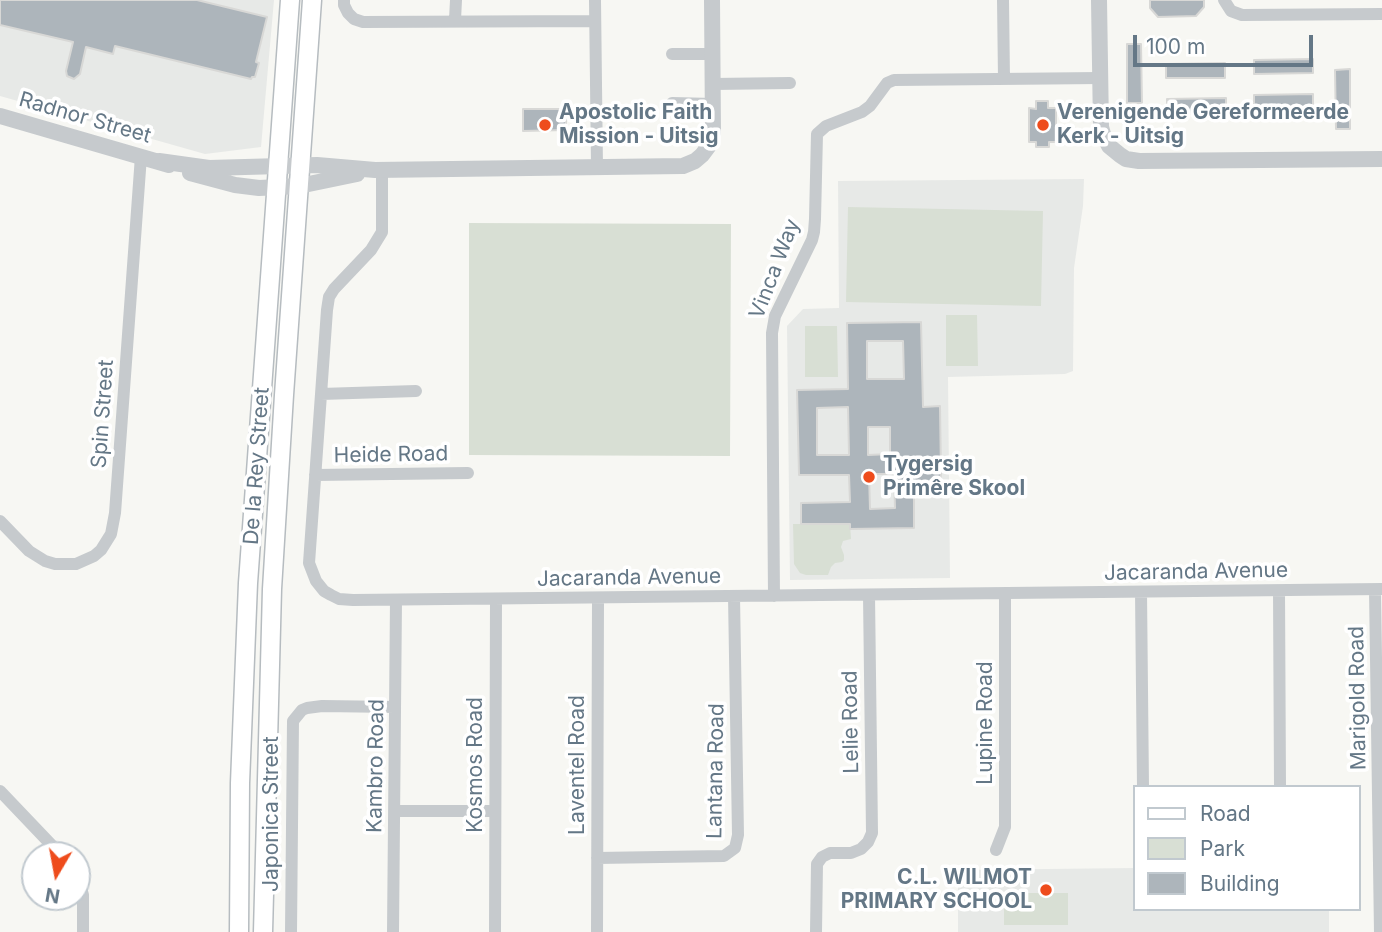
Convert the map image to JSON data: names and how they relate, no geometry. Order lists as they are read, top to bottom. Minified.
{"streets":{"main road":["De la Rey Street"],"street":["Radnor Street","Vinca Way","Spin Street","Heide Road","Jacaranda Avenue","Marigold Road","Lelie Road","Lupine Road","Kosmos Road","Laventel Road","Kambro Road","Lantana Road","Japonica Street"]},"crossings":[["Radnor Street","Spin Street"],["Radnor Street","De la Rey Street"],["Radnor Street","Jacaranda Avenue"],["Vinca Way","Jacaranda Avenue"],["Heide Road","Jacaranda Avenue"],["Jacaranda Avenue","Marigold Road"],["Jacaranda Avenue","Lelie Road"],["Jacaranda Avenue","Lupine Road"],["Jacaranda Avenue","Kosmos Road"],["Jacaranda Avenue","Laventel Road"],["Jacaranda Avenue","Kambro Road"],["Jacaranda Avenue","Lantana Road"],["Laventel Road","Lantana Road"],["Kambro Road","Japonica Street"]],"places":["Apostolic Faith Mission - Uitsig","Verenigende Gereformeerde Kerk - Uitsig","Tygersig Primêre Skool","C.L. WILMOT PRIMARY SCHOOL"],"legend":["Road","Park","Building"],"scale_bar":"100 m","north":"bottom"}
